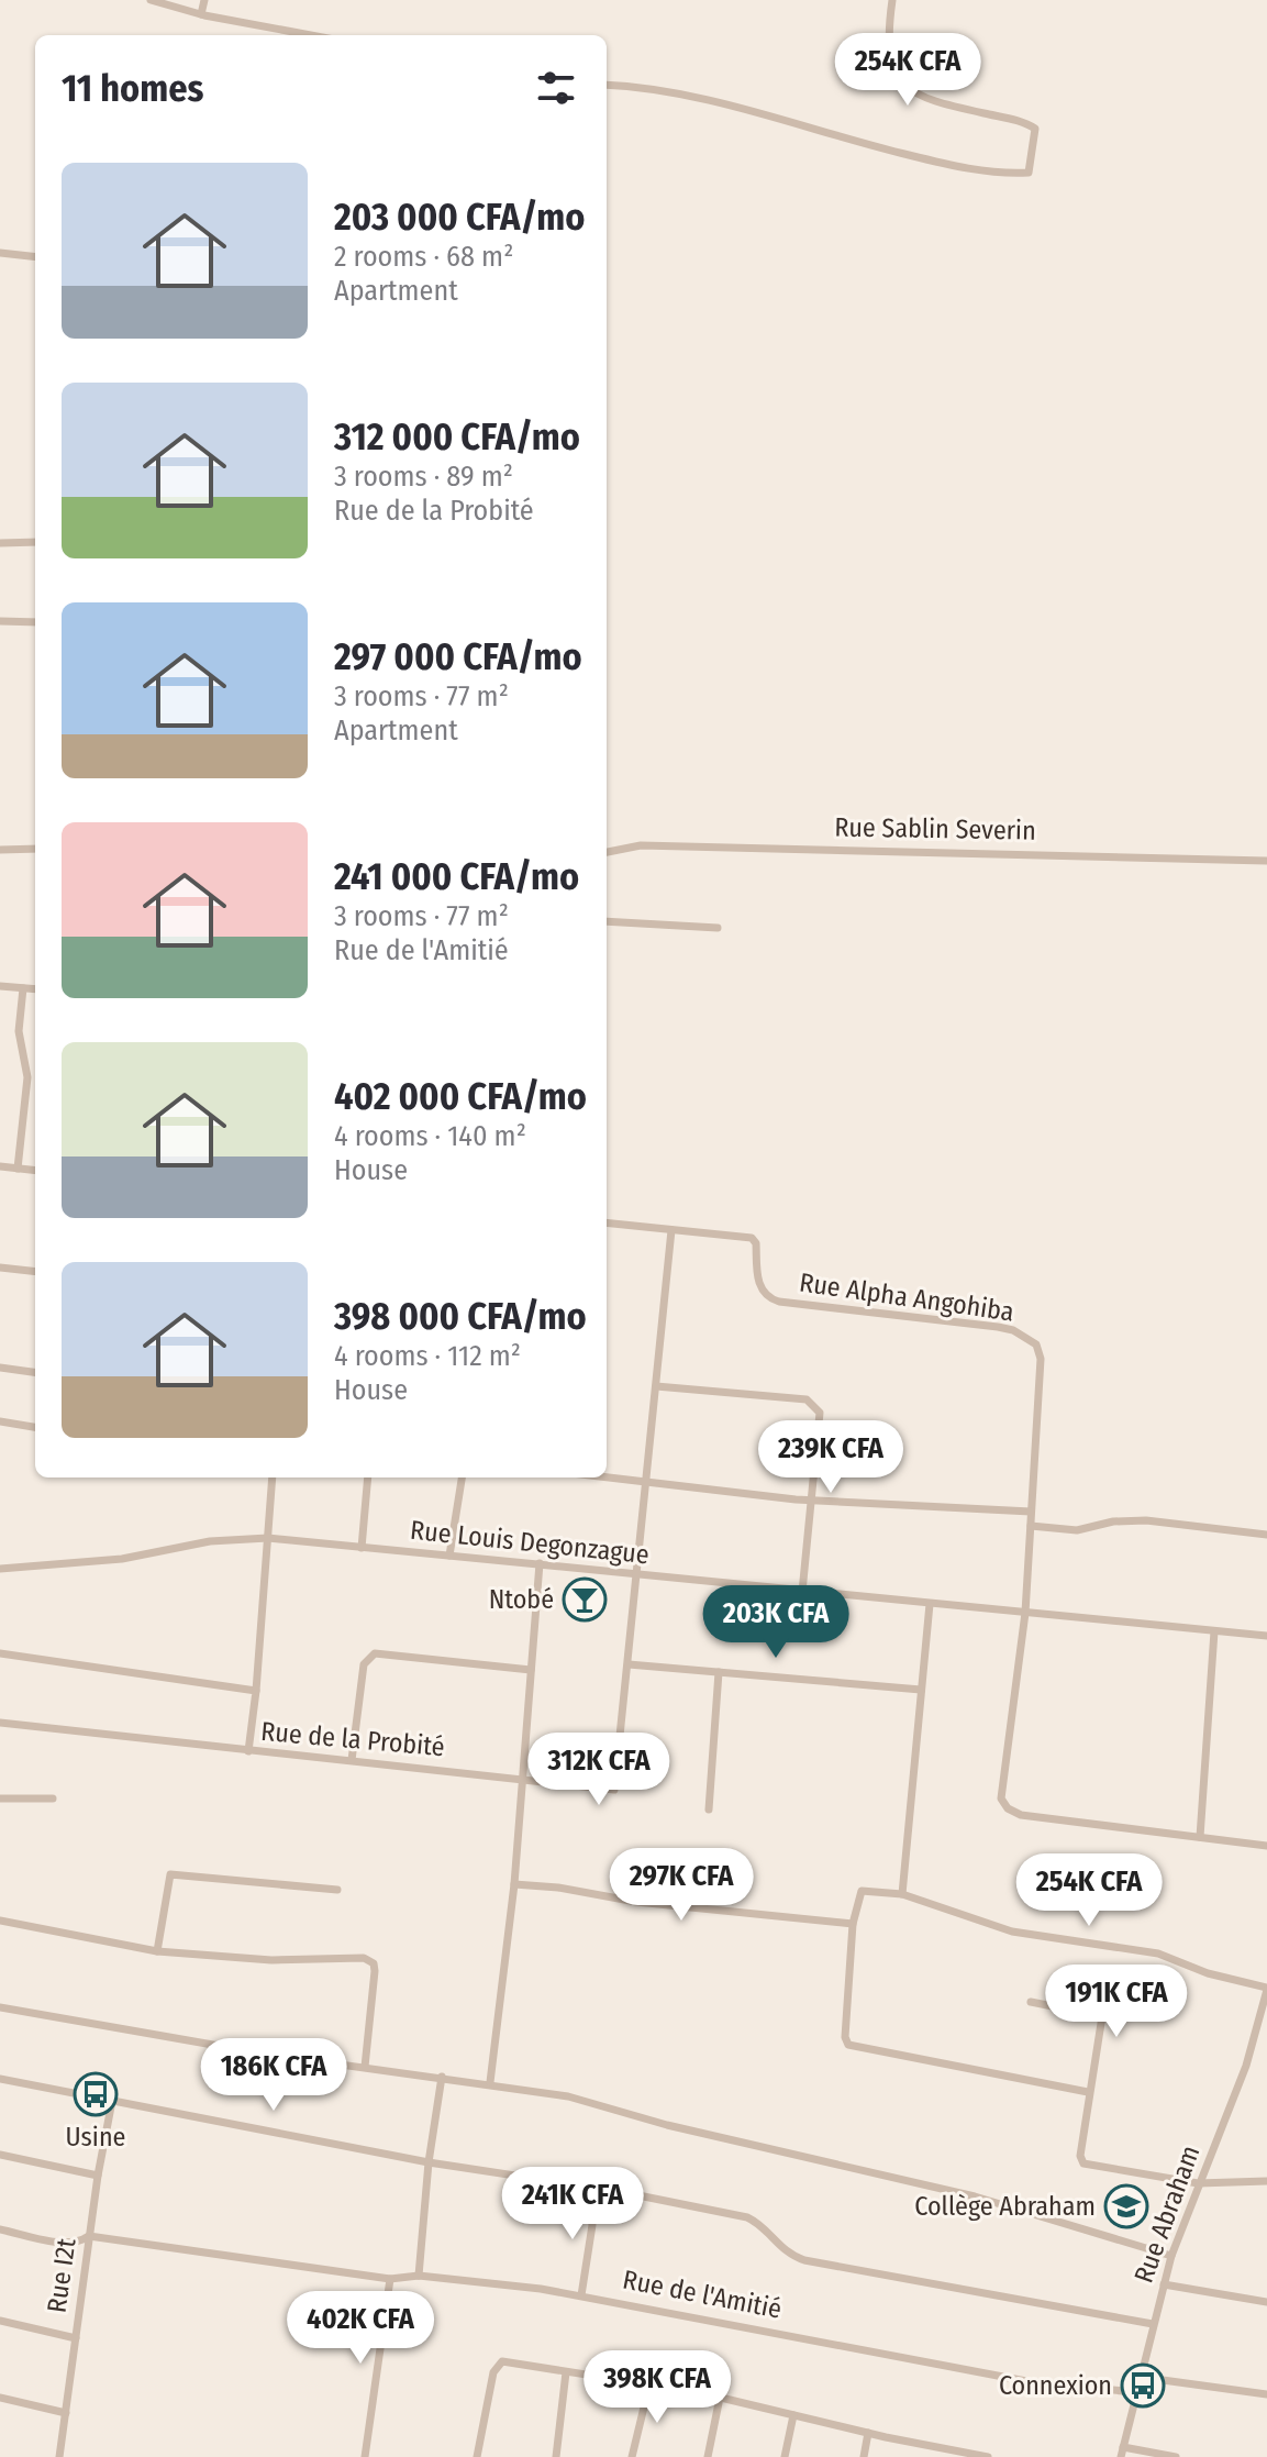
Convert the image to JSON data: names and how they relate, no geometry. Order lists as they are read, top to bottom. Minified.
{"streets":{"street":["Rue Sablin Severin","Rue Alpha Angohiba","Rue Louis Degonzague","Rue de la Probité","Rue Abraham","Rue I2t","Rue de l'Amitié"]},"crossings":[["Rue Alpha Angohiba","Rue Louis Degonzague"],["Rue Alpha Angohiba","Rue de la Probité"],["Rue Louis Degonzague","Rue de la Probité"],["Rue Abraham","Rue de l'Amitié"],["Rue I2t","Rue de l'Amitié"]],"places":{"bar":["Ntobé"],"bus stop":["Usine","Connexion"],"school or university":["Collège Abraham"]},"page":{"price":["254K CFA","239K CFA","203K CFA","312K CFA","297K CFA","254K CFA","191K CFA","186K CFA","241K CFA","402K CFA","398K CFA"],"heading":"11 homes","list":[{"name":"203 000 CFA/mo","note":"2 rooms · 68 m² · Apartment"},{"name":"312 000 CFA/mo","note":"3 rooms · 89 m² · Rue de la Probité"},{"name":"297 000 CFA/mo","note":"3 rooms · 77 m² · Apartment"},{"name":"241 000 CFA/mo","note":"3 rooms · 77 m² · Rue de l'Amitié"},{"name":"402 000 CFA/mo","note":"4 rooms · 140 m² · House"},{"name":"398 000 CFA/mo","note":"4 rooms · 112 m² · House"}]}}
